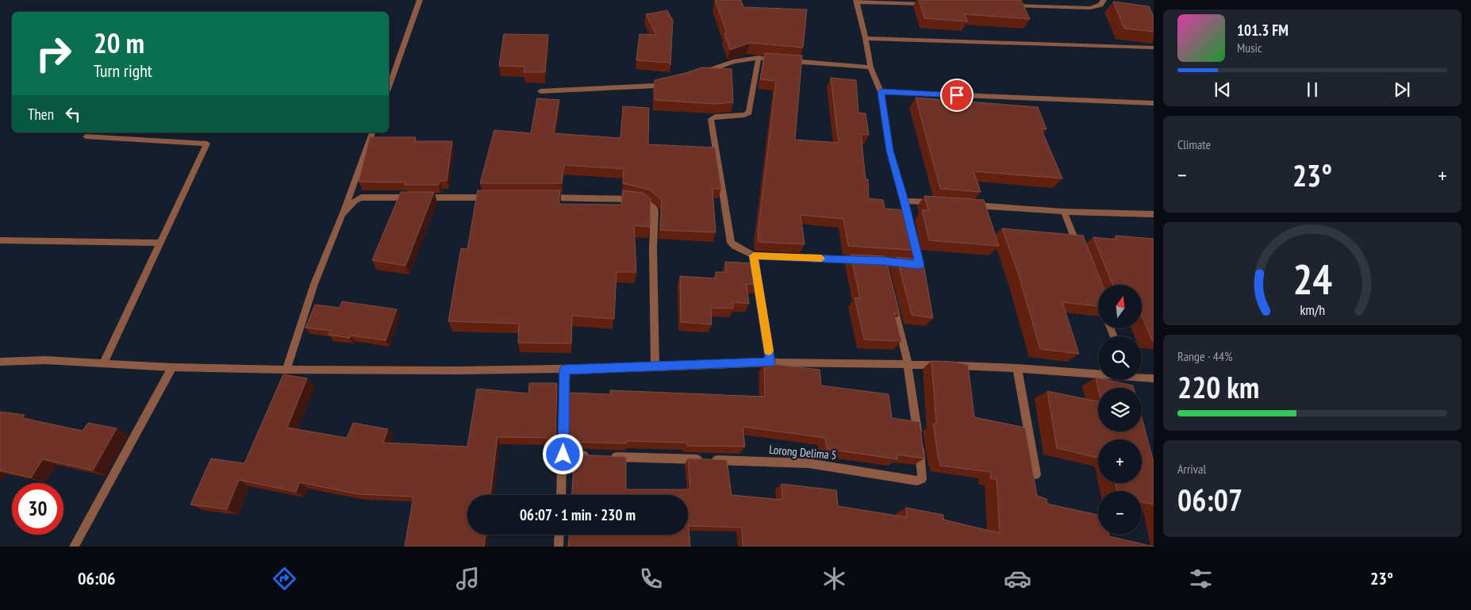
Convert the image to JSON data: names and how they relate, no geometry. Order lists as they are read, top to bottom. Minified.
{"streets":{"street":["Lorong Delima 5"]},"north":"top","page":{"turn":["20 m","Turn right"],"song":["101.3 FM","Music"],"then":"Then","tile":["Climate",["Range · 44%","220 km"],["Arrival","06:07"]],"heat":["−","23°","+"],"map_buttons":["+","−"],"limit":"30","trip":"06:07 · 1 min · 230 m","tabs":["06:06","23°"],"gauge":["24","km/h"]}}
